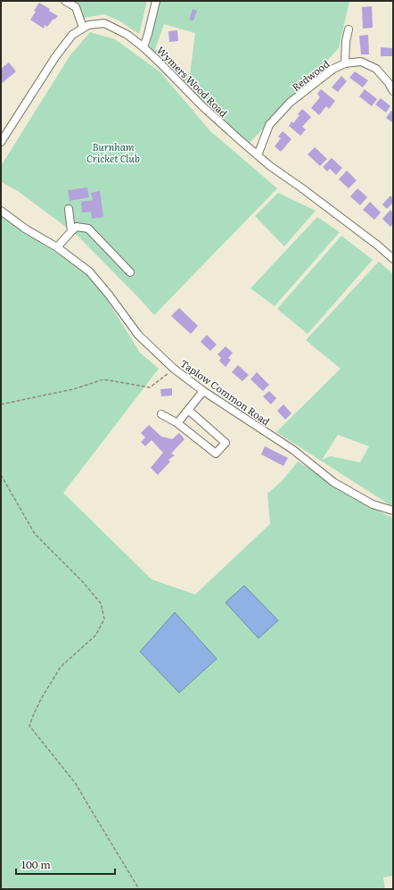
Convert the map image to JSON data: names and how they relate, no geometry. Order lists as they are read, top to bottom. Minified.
{"streets":{"street":["Redwood","Wymers Wood Road","Taplow Common Road"]},"crossings":[["Redwood","Wymers Wood Road"]],"parks":["Burnham Cricket Club"],"scale_bar":"100 m"}
